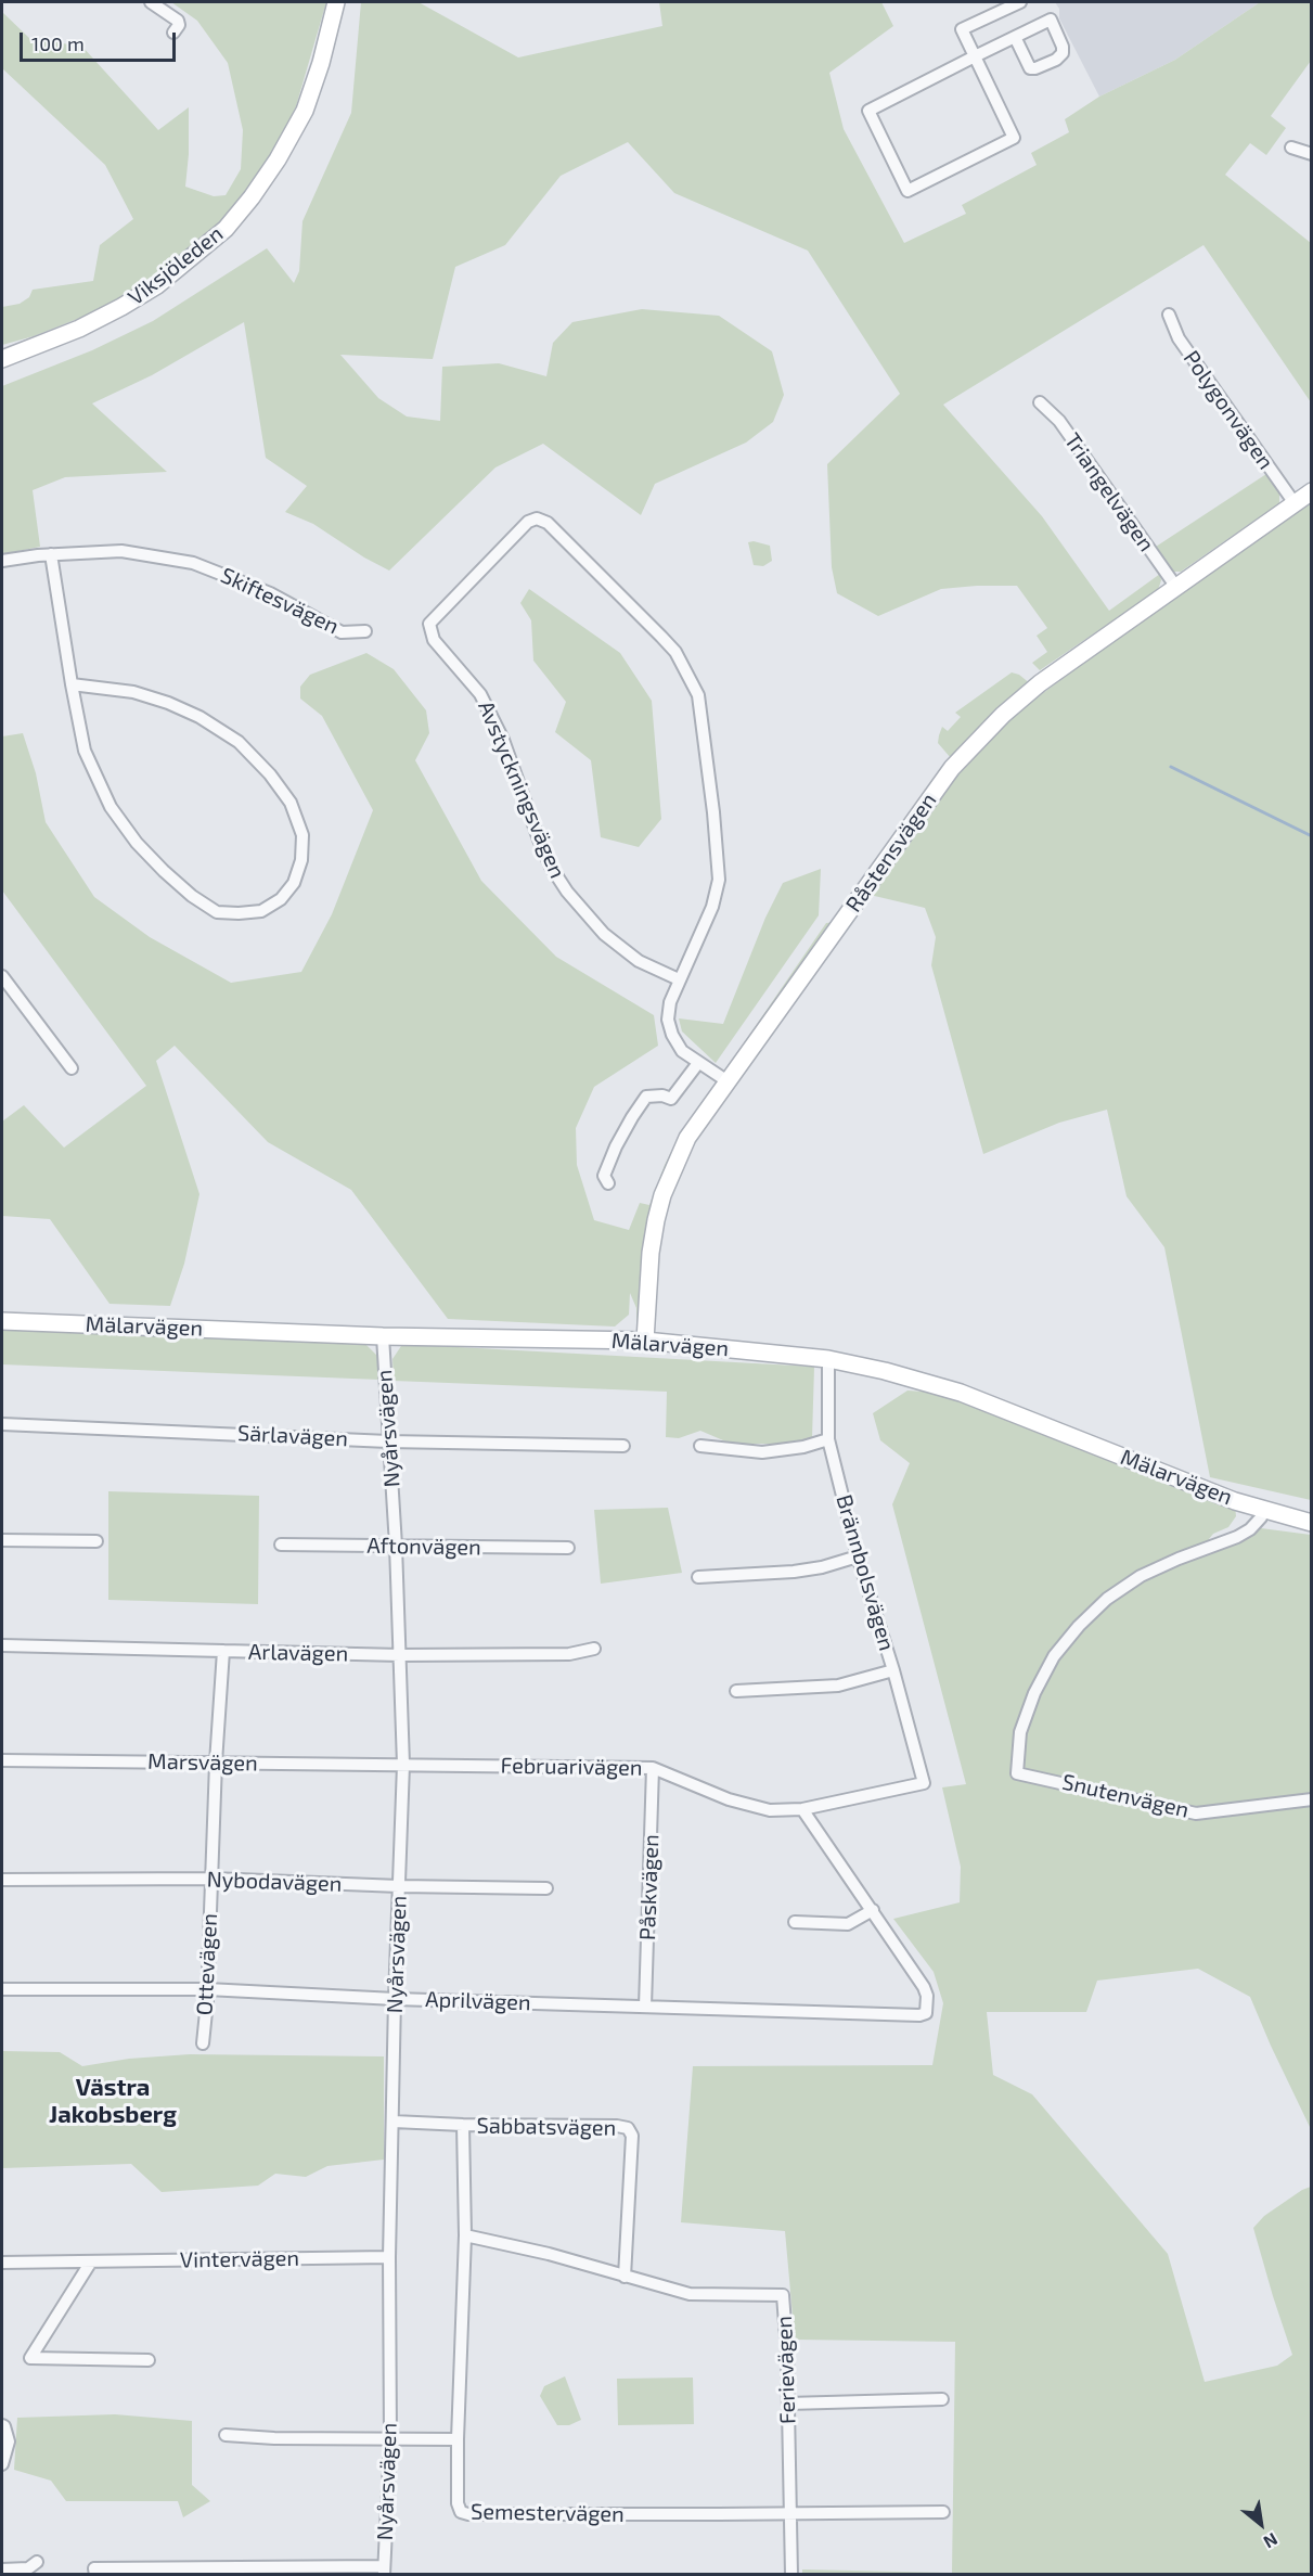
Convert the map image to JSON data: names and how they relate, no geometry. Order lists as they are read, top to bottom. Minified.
{"streets":{"street":["Viksjöleden","Polygonvägen","Triangelvägen","Skiftesvägen","Avstyckningsvägen","Råstensvägen","Mälarvägen","Nyårsvägen","Särlavägen","Aftonvägen","Brännbolsvägen","Arlavägen","Marsvägen","Februarivägen","Snutenvägen","Nybodavägen","Påskvägen","Ottevägen","Aprilvägen","Sabbatsvägen","Vintervägen","Ferievägen","Semestervägen"]},"crossings":[["Polygonvägen","Råstensvägen"],["Triangelvägen","Råstensvägen"],["Avstyckningsvägen","Råstensvägen"],["Råstensvägen","Mälarvägen"],["Mälarvägen","Nyårsvägen"],["Mälarvägen","Brännbolsvägen"],["Mälarvägen","Snutenvägen"],["Nyårsvägen","Särlavägen"],["Nyårsvägen","Aftonvägen"],["Nyårsvägen","Arlavägen"],["Nyårsvägen","Marsvägen"],["Nyårsvägen","Februarivägen"],["Nyårsvägen","Nybodavägen"],["Nyårsvägen","Aprilvägen"],["Nyårsvägen","Sabbatsvägen"],["Nyårsvägen","Vintervägen"],["Brännbolsvägen","Februarivägen"],["Arlavägen","Ottevägen"],["Marsvägen","Februarivägen"],["Marsvägen","Ottevägen"],["Februarivägen","Påskvägen"],["Nybodavägen","Ottevägen"],["Påskvägen","Aprilvägen"],["Ottevägen","Aprilvägen"],["Sabbatsvägen","Ferievägen"],["Sabbatsvägen","Semestervägen"],["Ferievägen","Semestervägen"]],"districts":["Västra Jakobsberg"],"scale_bar":"100 m","north":"bottom right"}
